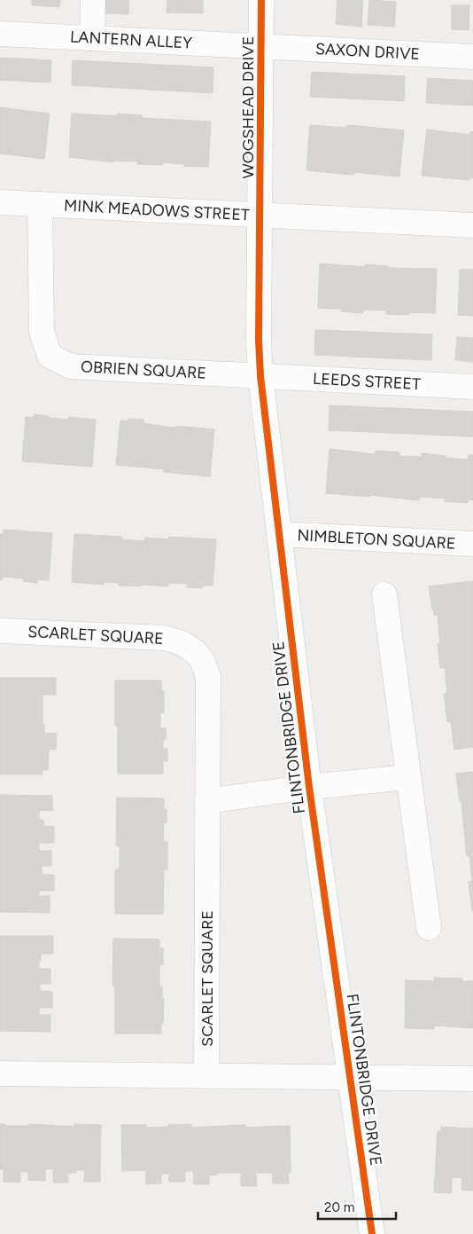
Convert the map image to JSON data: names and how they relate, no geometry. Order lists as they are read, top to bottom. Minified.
{"streets":{"street":["LANTERN ALLEY","SAXON DRIVE","WOGSHEAD DRIVE","MINK MEADOWS STREET","OBRIEN SQUARE","LEEDS STREET","NIMBLETON SQUARE","SCARLET SQUARE","FLINTONBRIDGE DRIVE"]},"crossings":[["LANTERN ALLEY","SAXON DRIVE"],["LANTERN ALLEY","WOGSHEAD DRIVE"],["SAXON DRIVE","WOGSHEAD DRIVE"],["WOGSHEAD DRIVE","MINK MEADOWS STREET"],["WOGSHEAD DRIVE","FLINTONBRIDGE DRIVE"],["MINK MEADOWS STREET","OBRIEN SQUARE"],["MINK MEADOWS STREET","FLINTONBRIDGE DRIVE"],["OBRIEN SQUARE","LEEDS STREET"],["OBRIEN SQUARE","FLINTONBRIDGE DRIVE"],["LEEDS STREET","FLINTONBRIDGE DRIVE"],["NIMBLETON SQUARE","FLINTONBRIDGE DRIVE"]],"scale_bar":"20 m"}
